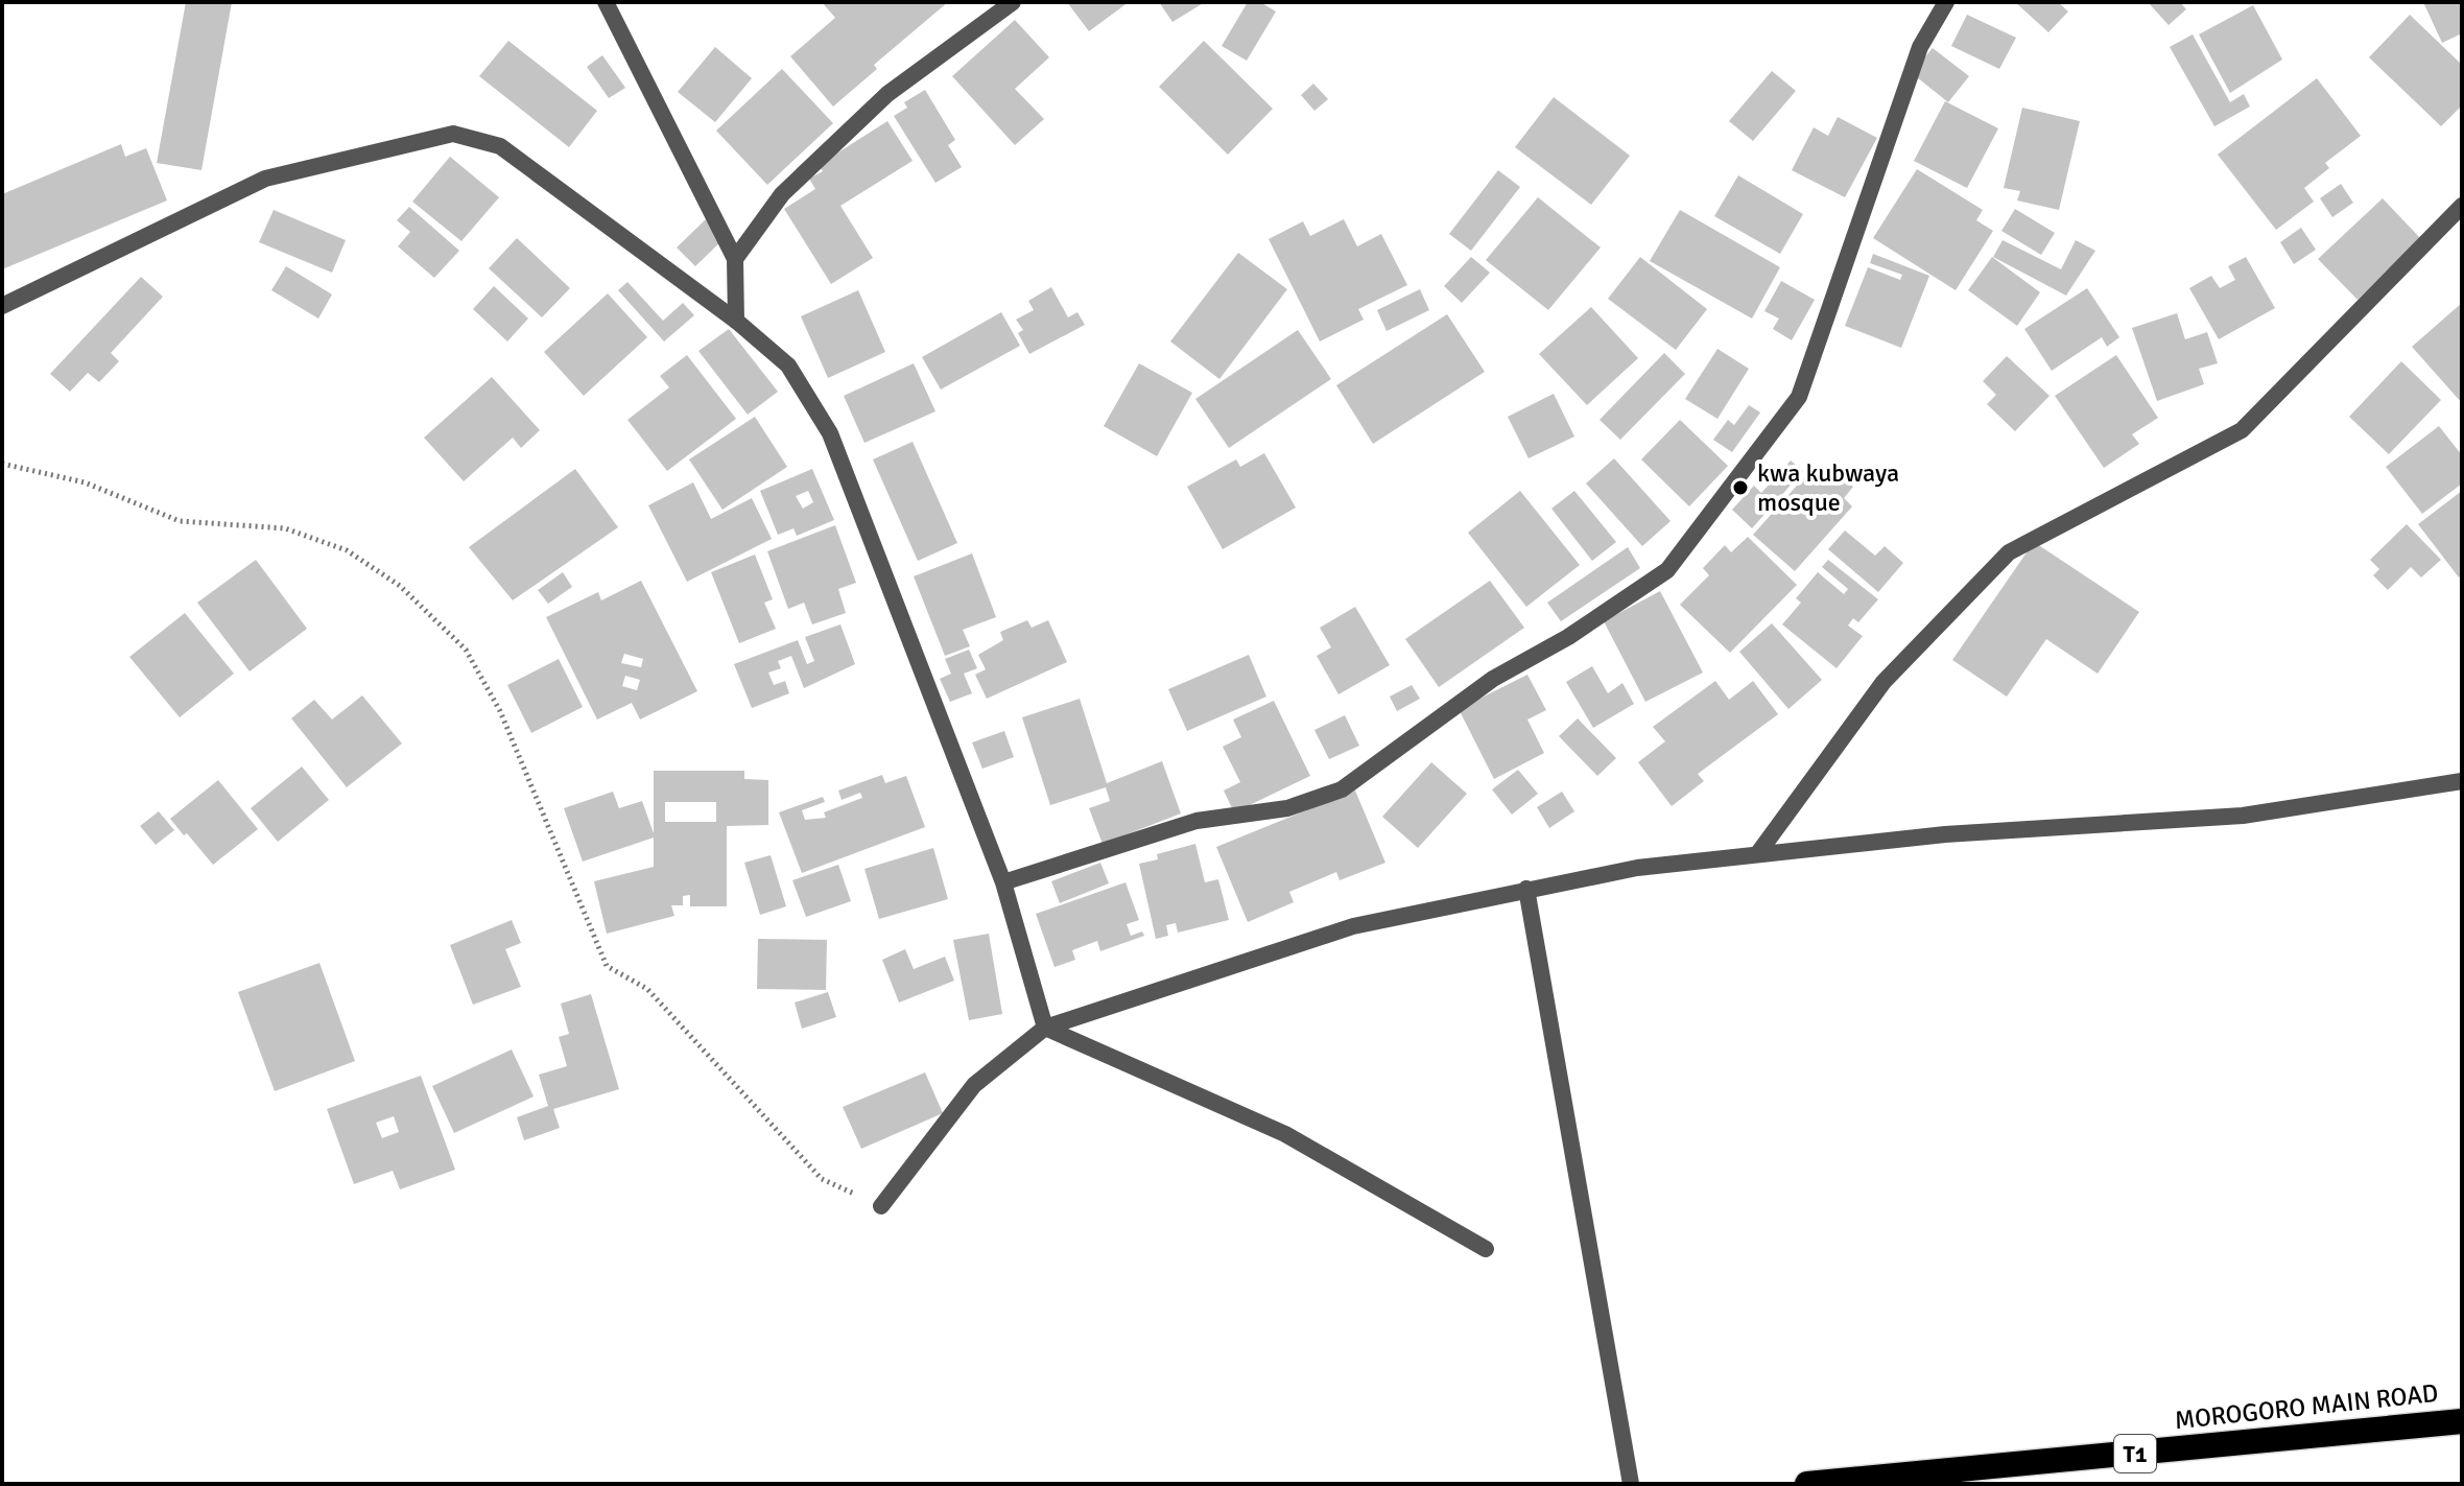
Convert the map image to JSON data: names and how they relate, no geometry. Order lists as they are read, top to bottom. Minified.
{"streets":{"highway":["MOROGORO MAIN ROAD","T1"]},"places":["kwa kubwaya mosque"]}
